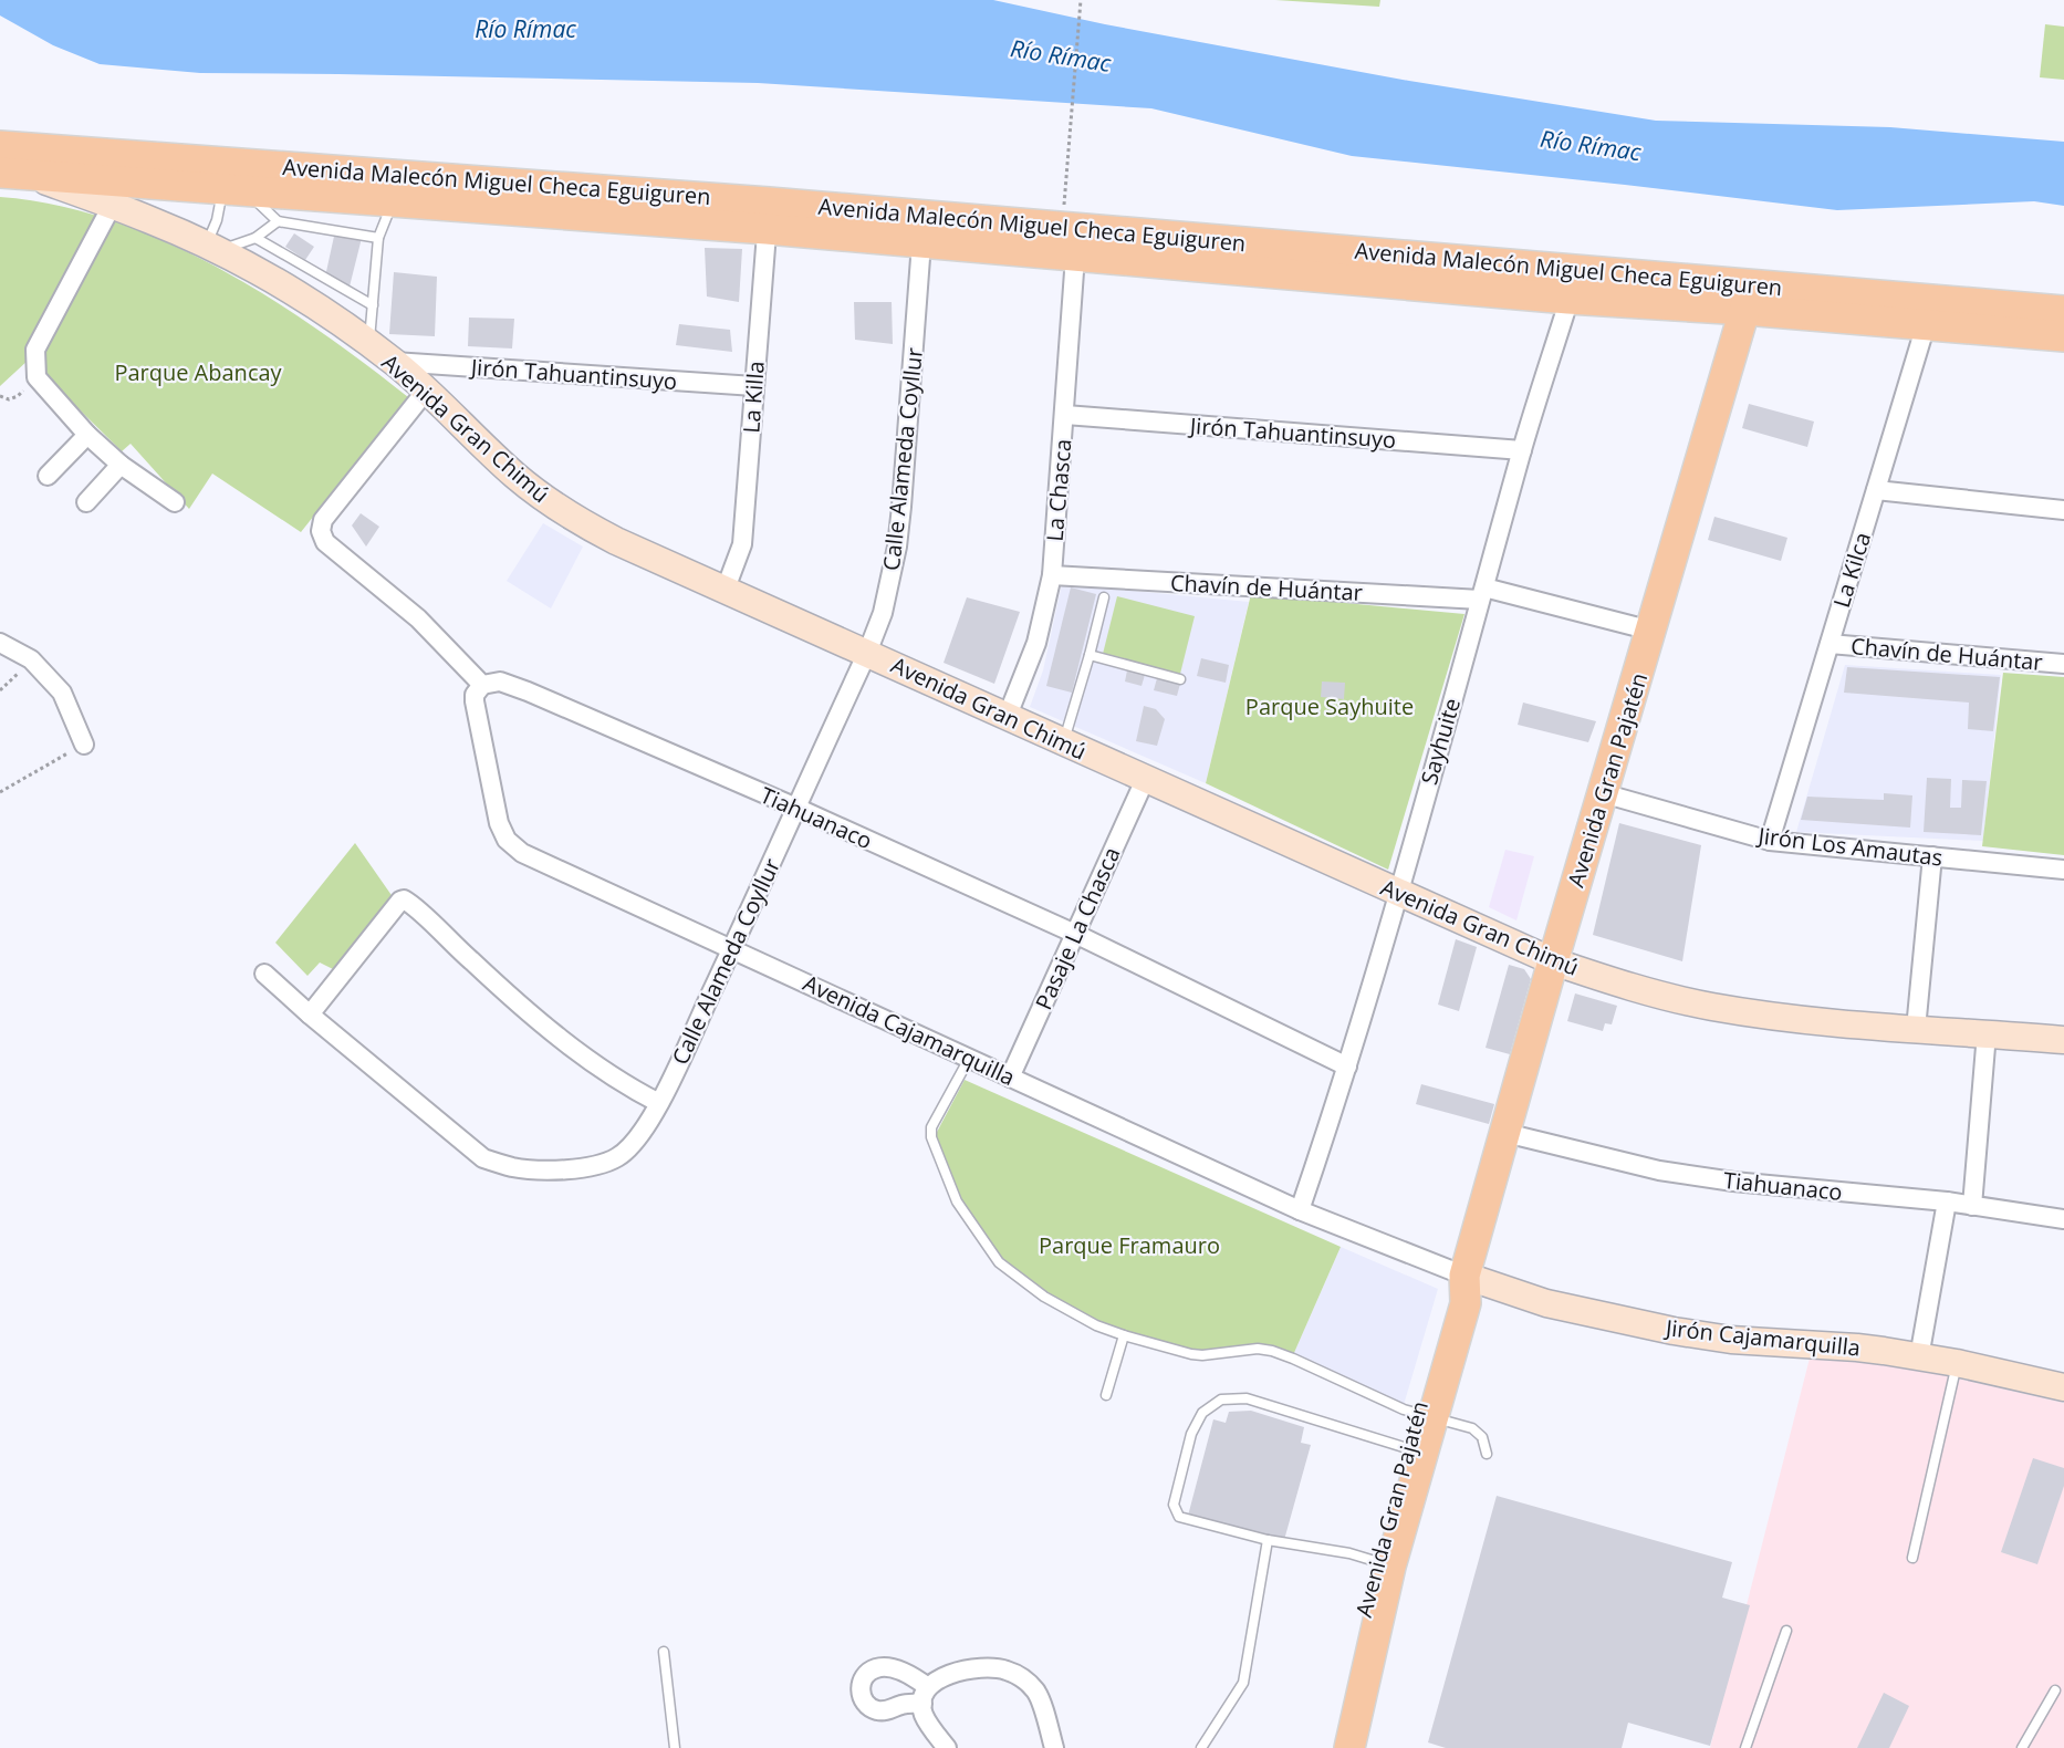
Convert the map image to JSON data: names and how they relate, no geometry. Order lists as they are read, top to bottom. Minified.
{"streets":{"main road":["Avenida Malecón Miguel Checa Eguiguren","Avenida Gran Pajatén"],"street":["Jirón Tahuantinsuyo","La Killa","Avenida Gran Chimú","Calle Alameda Coyllur","La Chasca","La Kilca","Chavín de Huántar","Sayhuite","Tiahuanaco","Jirón Los Amautas","Pasaje La Chasca","Avenida Cajamarquilla","Jirón Cajamarquilla"]},"crossings":[["Avenida Malecón Miguel Checa Eguiguren","La Killa"],["Avenida Malecón Miguel Checa Eguiguren","Avenida Gran Chimú"],["Avenida Malecón Miguel Checa Eguiguren","Calle Alameda Coyllur"],["Avenida Malecón Miguel Checa Eguiguren","La Chasca"],["Avenida Malecón Miguel Checa Eguiguren","La Kilca"],["Avenida Malecón Miguel Checa Eguiguren","Sayhuite"],["Avenida Malecón Miguel Checa Eguiguren","Avenida Gran Pajatén"],["Jirón Tahuantinsuyo","La Killa"],["Jirón Tahuantinsuyo","Avenida Gran Chimú"],["Jirón Tahuantinsuyo","La Chasca"],["Jirón Tahuantinsuyo","Sayhuite"],["La Killa","Avenida Gran Chimú"],["Avenida Gran Chimú","Calle Alameda Coyllur"],["Avenida Gran Chimú","La Chasca"],["Avenida Gran Chimú","Sayhuite"],["Avenida Gran Chimú","Avenida Gran Pajatén"],["Avenida Gran Chimú","Pasaje La Chasca"],["Calle Alameda Coyllur","Tiahuanaco"],["Calle Alameda Coyllur","Avenida Cajamarquilla"],["La Chasca","Chavín de Huántar"],["La Kilca","Chavín de Huántar"],["La Kilca","Jirón Los Amautas"],["Chavín de Huántar","Sayhuite"],["Chavín de Huántar","Avenida Gran Pajatén"],["Sayhuite","Tiahuanaco"],["Sayhuite","Avenida Cajamarquilla"],["Avenida Gran Pajatén","Tiahuanaco"],["Avenida Gran Pajatén","Jirón Los Amautas"],["Avenida Gran Pajatén","Avenida Cajamarquilla"],["Avenida Gran Pajatén","Jirón Cajamarquilla"],["Tiahuanaco","Pasaje La Chasca"],["Tiahuanaco","Avenida Cajamarquilla"],["Pasaje La Chasca","Avenida Cajamarquilla"],["Avenida Cajamarquilla","Jirón Cajamarquilla"]],"water":["Río Rímac"],"parks":["Parque Abancay","Parque Sayhuite","Parque Framauro"]}
